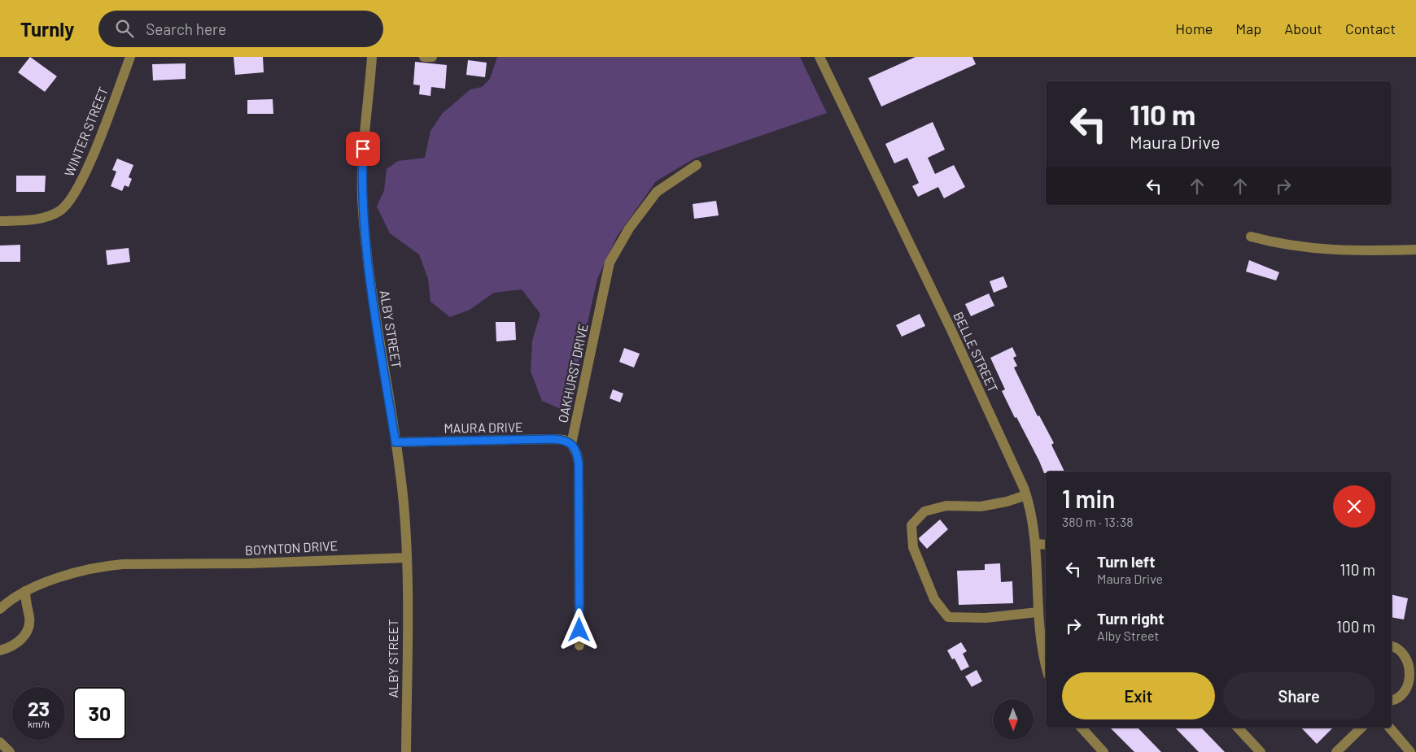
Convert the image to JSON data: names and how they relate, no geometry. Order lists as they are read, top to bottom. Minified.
{"streets":{"street":["WINTER STREET","ALBY STREET","BELLE STREET","OAKHURST DRIVE","MAURA DRIVE","BOYNTON DRIVE"]},"crossings":[["ALBY STREET","MAURA DRIVE"],["ALBY STREET","BOYNTON DRIVE"],["OAKHURST DRIVE","MAURA DRIVE"]],"north":"bottom","page":{"header":"Turnly","search":"Search here","nav":["Home","Map","About","Contact"],"turn":["110 m","Maura Drive"],"heading":["1 min","380 m · 13:38"],"list":[{"name":"Turn left","note":"Maura Drive","value":"110 m"},{"name":"Turn right","note":"Alby Street","value":"100 m"}],"buttons":["Exit","Share"],"speed":"23 km/h","limit":"30"}}
